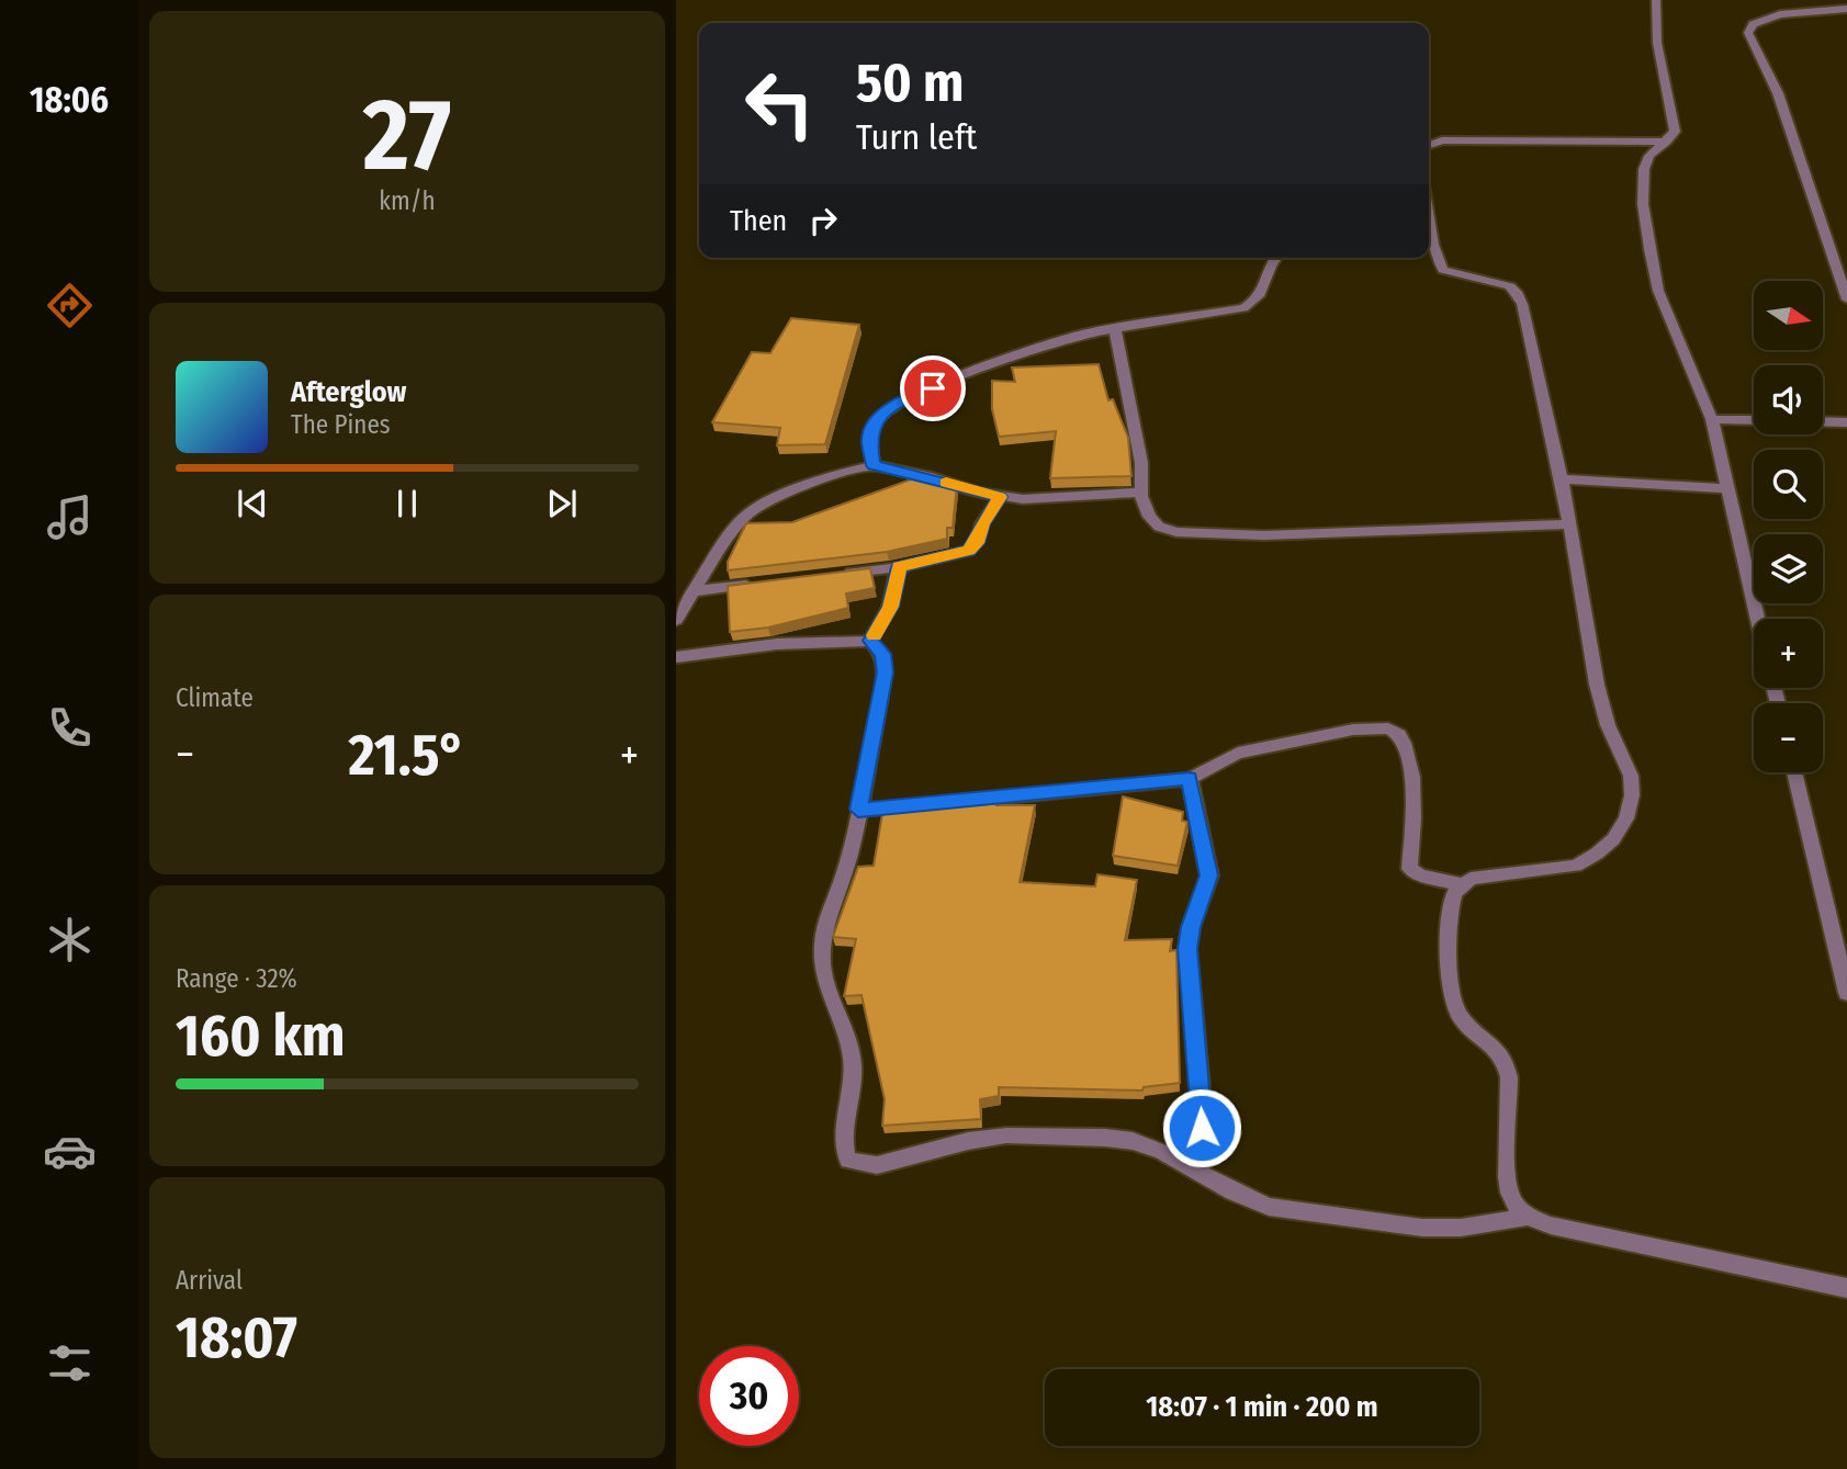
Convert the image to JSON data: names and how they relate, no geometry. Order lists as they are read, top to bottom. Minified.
{"north":"right","page":{"tabs":"18:06","tile":[["27","km/h"],"Climate",["Range · 32%","160 km"],["Arrival","18:07"]],"turn":["50 m","Turn left"],"then":"Then","map_buttons":["+","−"],"song":["Afterglow","The Pines"],"heat":["−","21.5°","+"],"limit":"30","trip":"18:07 · 1 min · 200 m"}}
